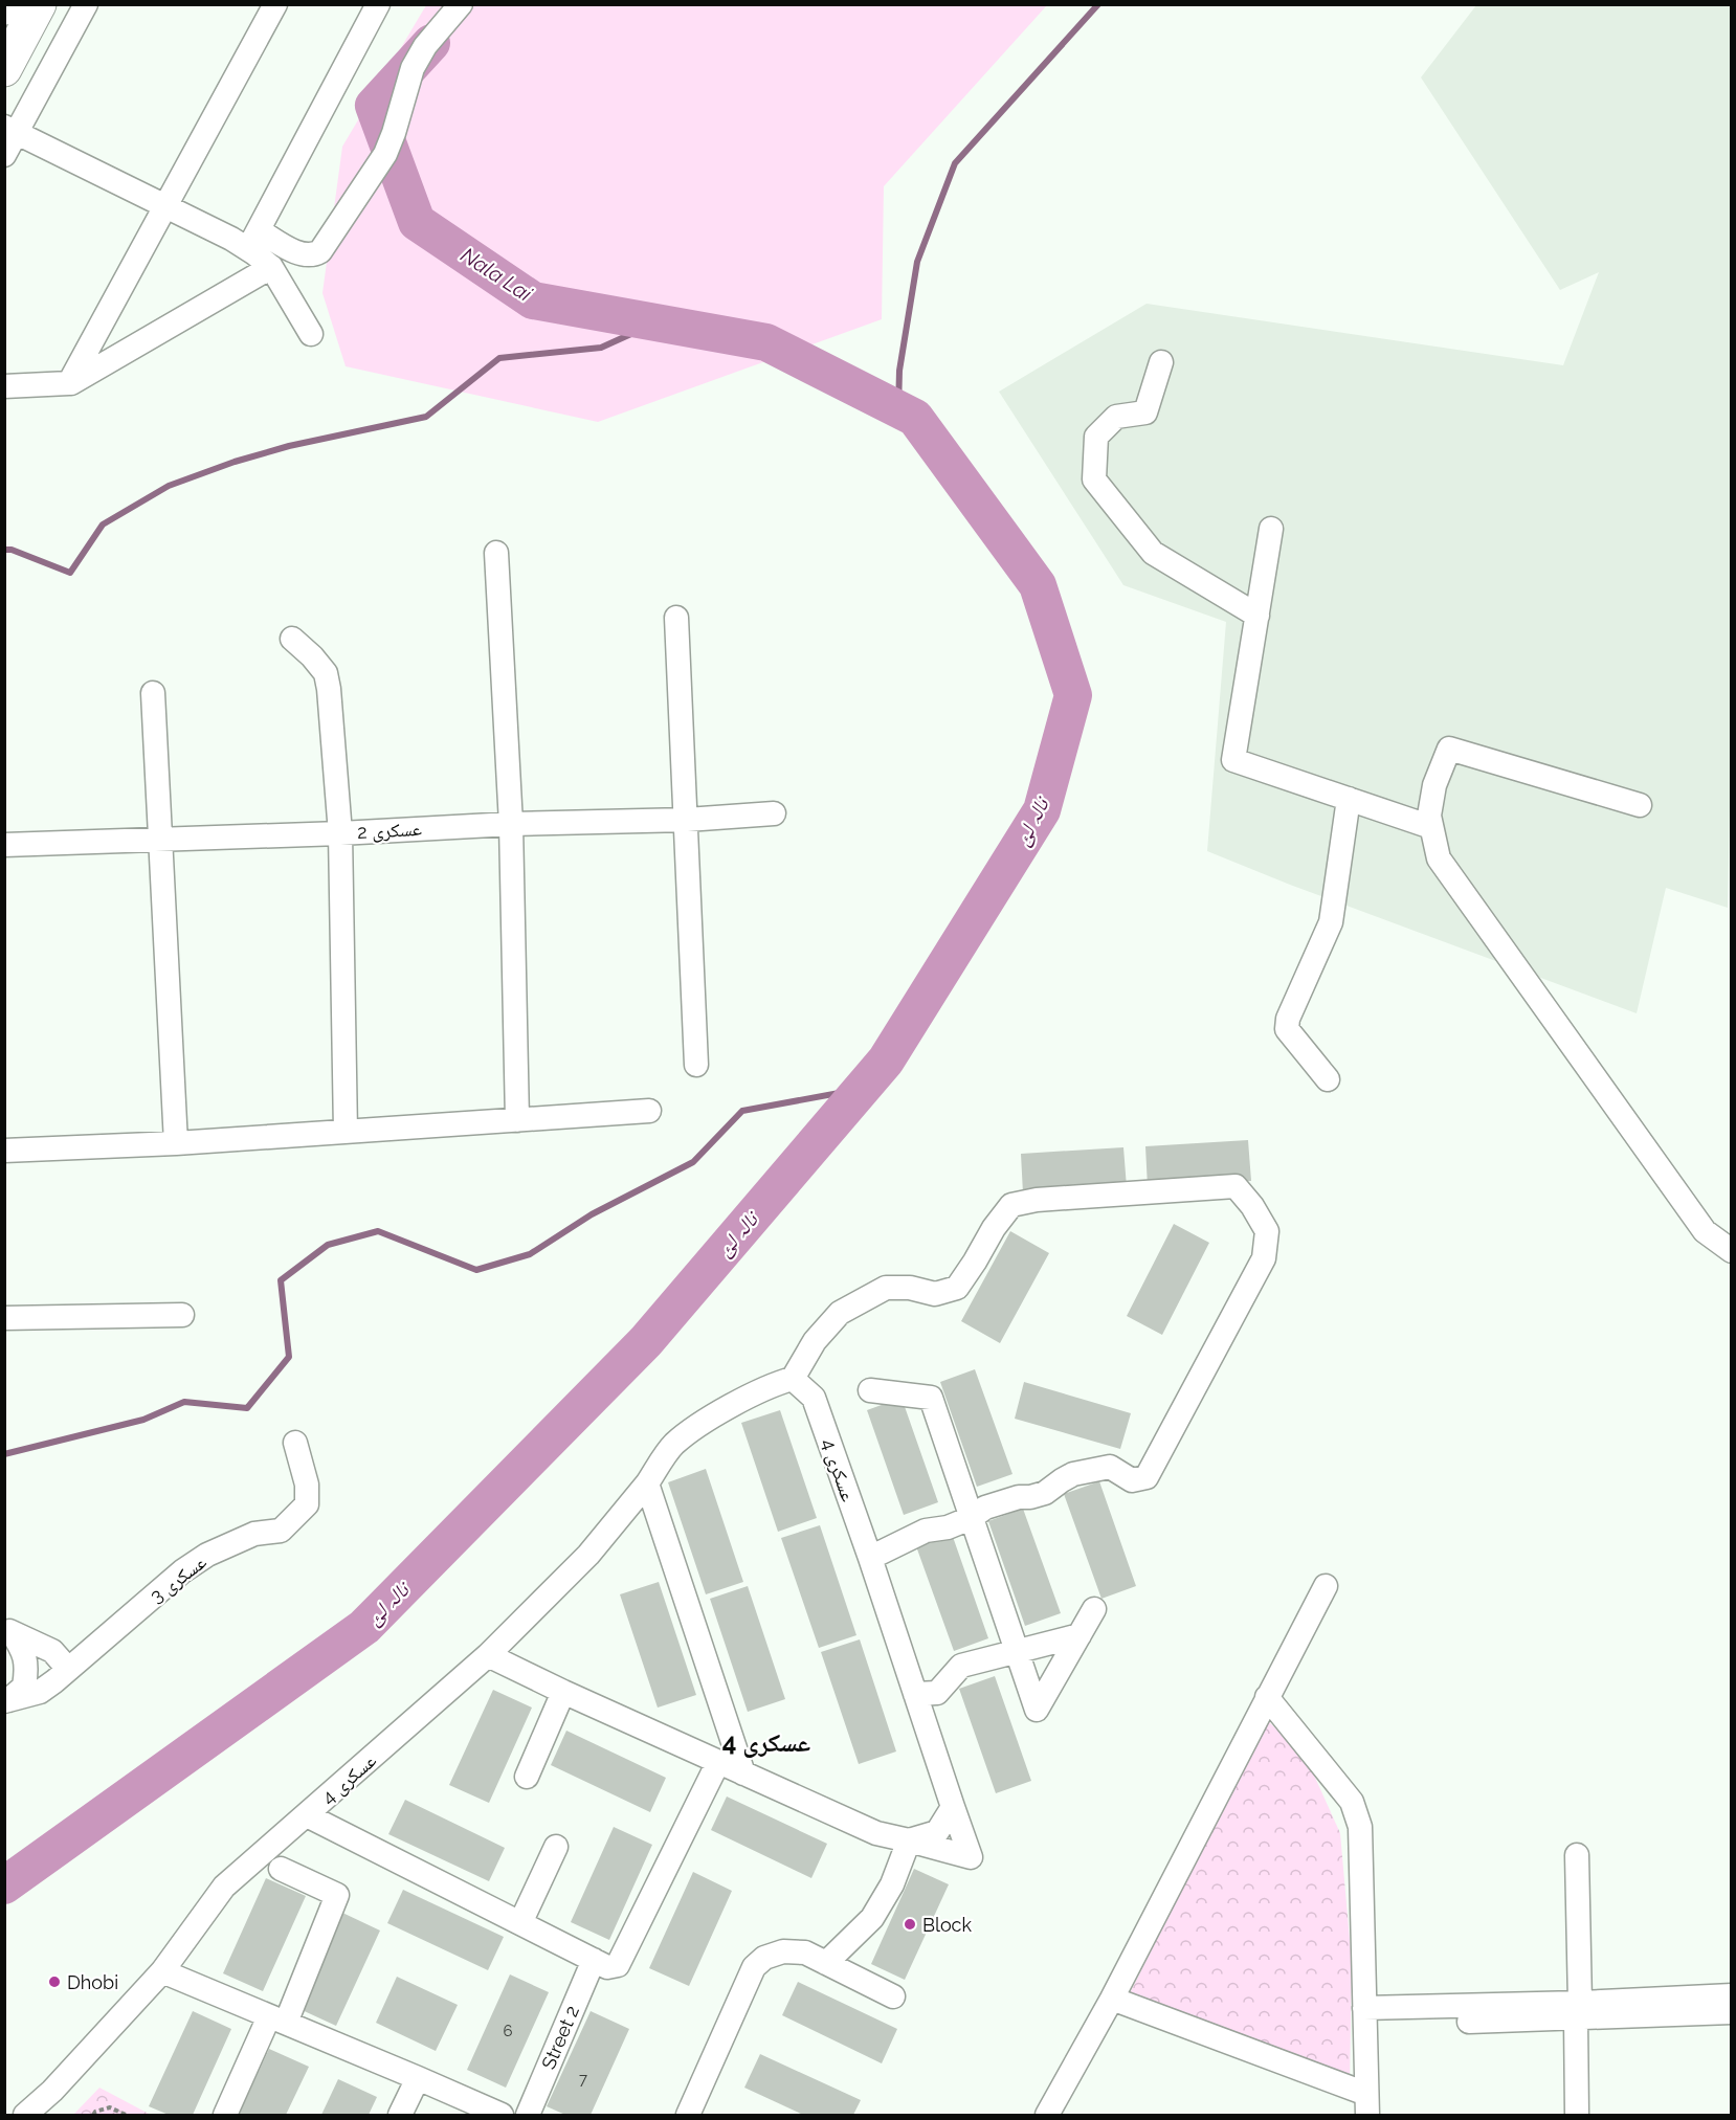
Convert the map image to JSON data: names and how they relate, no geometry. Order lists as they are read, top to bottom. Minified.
{"streets":{"street":["عسکری 2","عسکری 4","عسکری 3","Street 2"]},"districts":["عسکری 4"],"water":["Nala Lai","نالہ لئ"],"places":["Block","Dhobi"],"house_numbers":["6","7"]}
